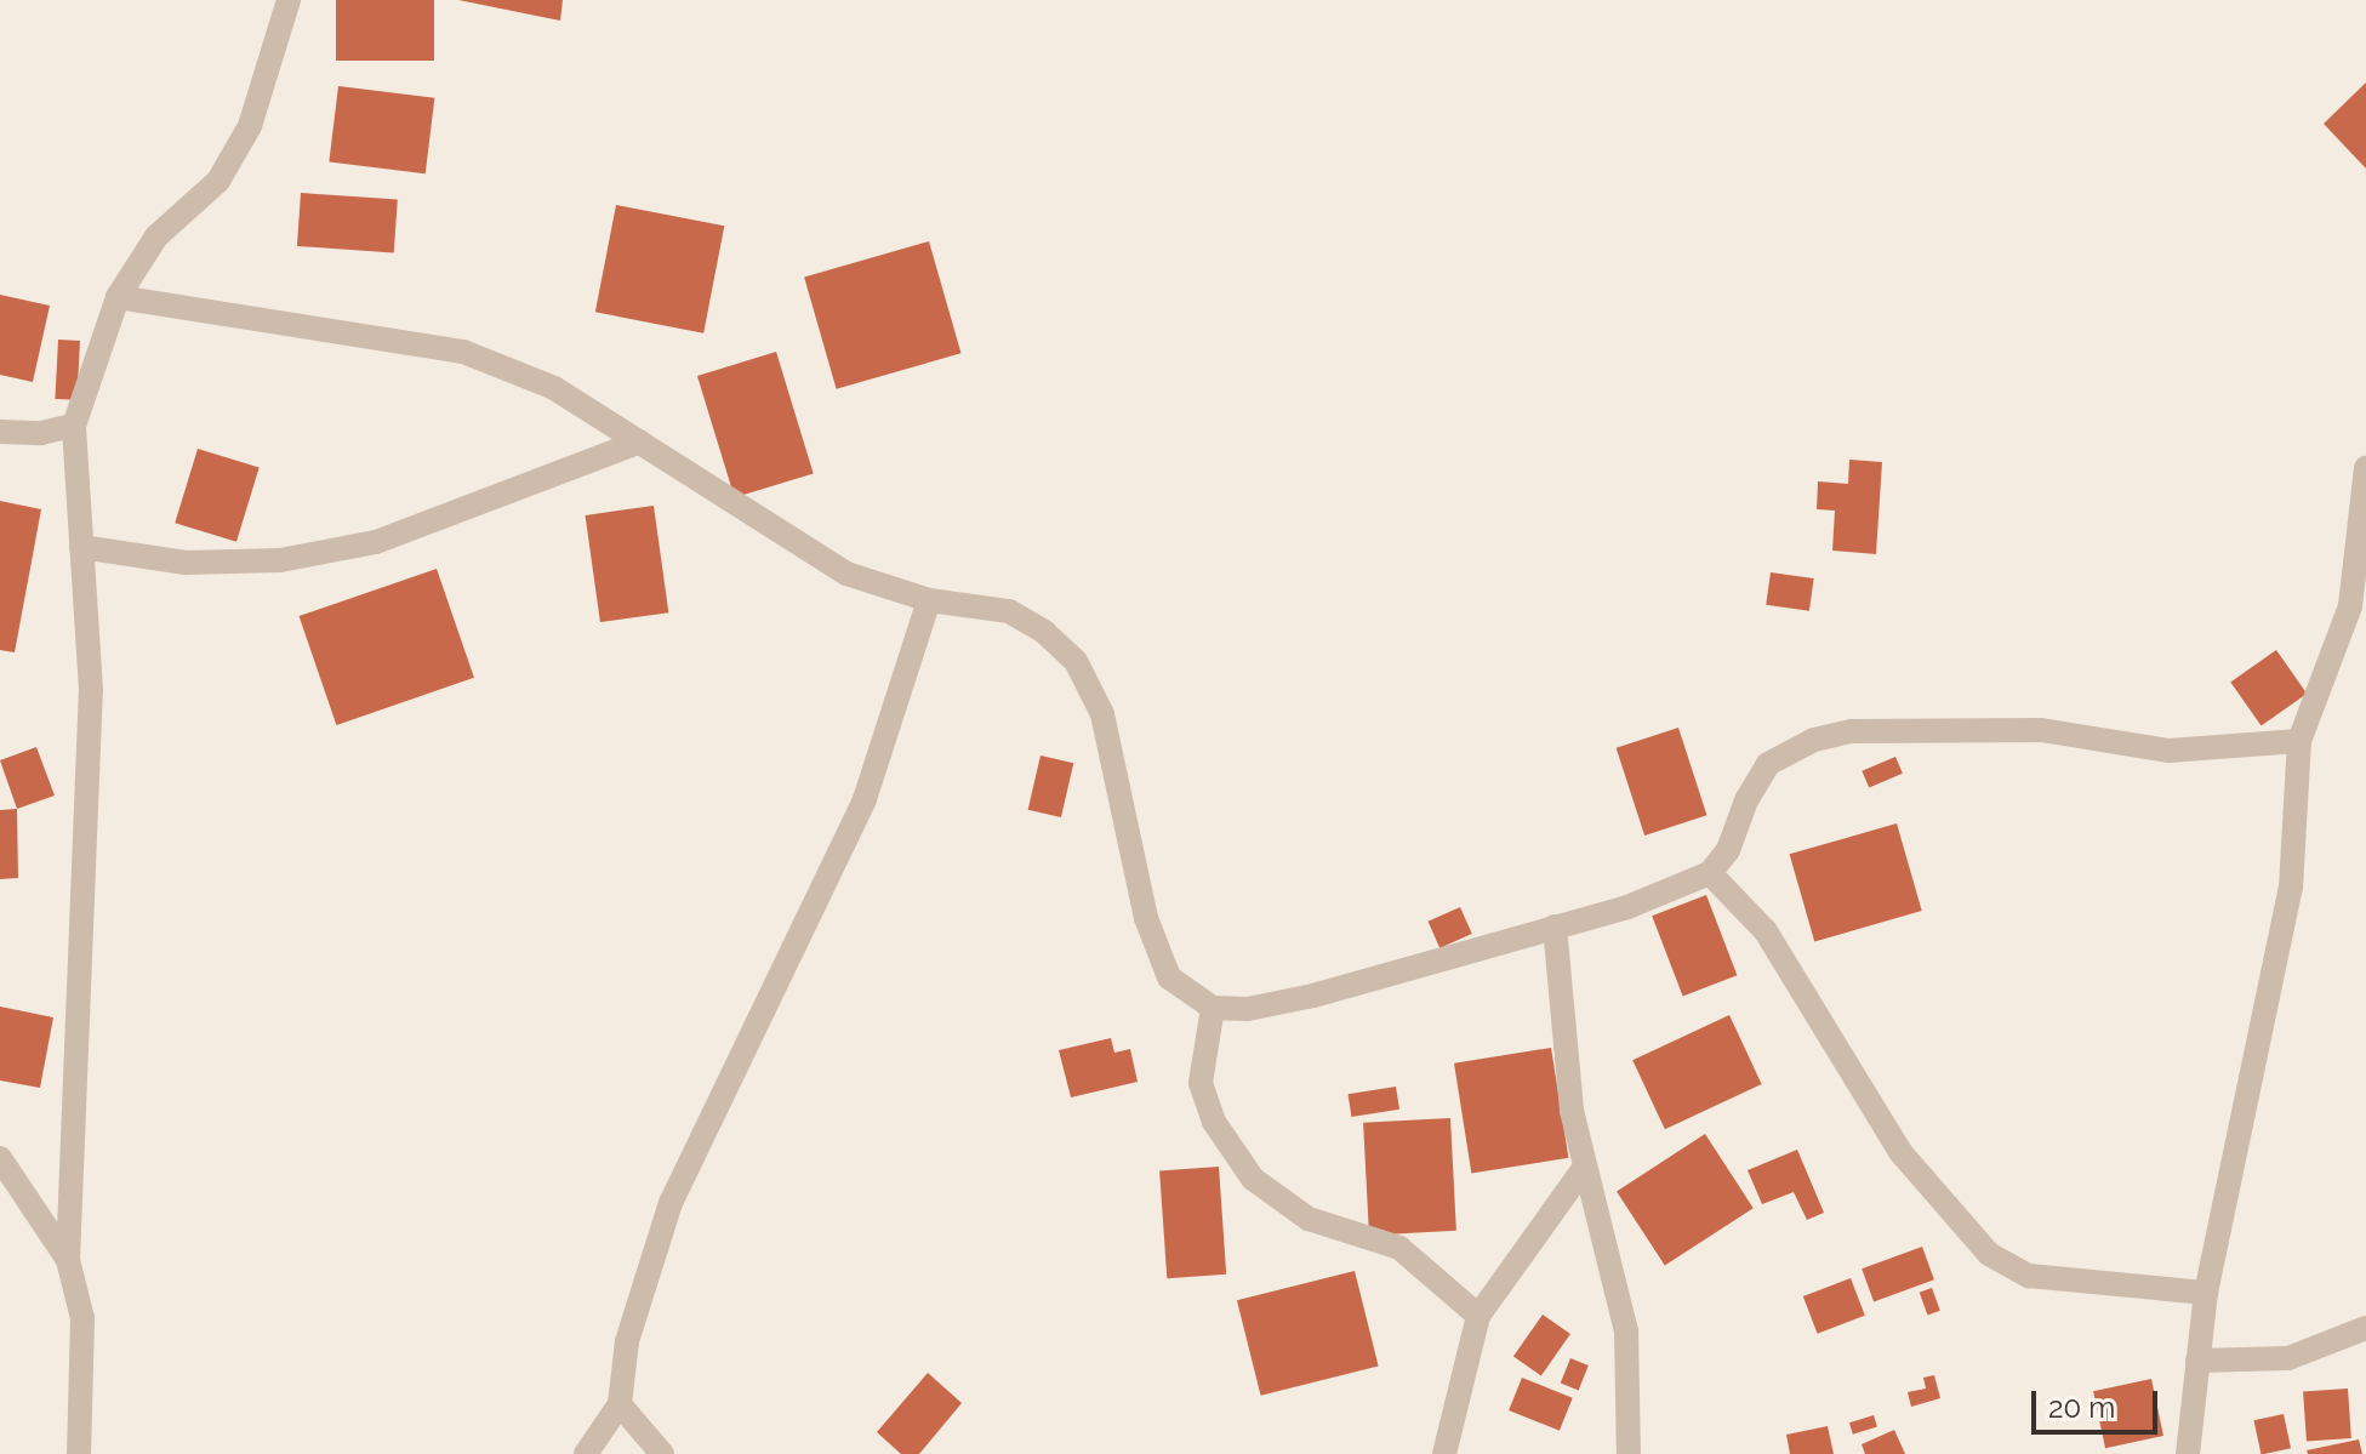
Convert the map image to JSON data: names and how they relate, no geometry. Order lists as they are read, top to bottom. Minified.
{"scale_bar":"20 m"}
